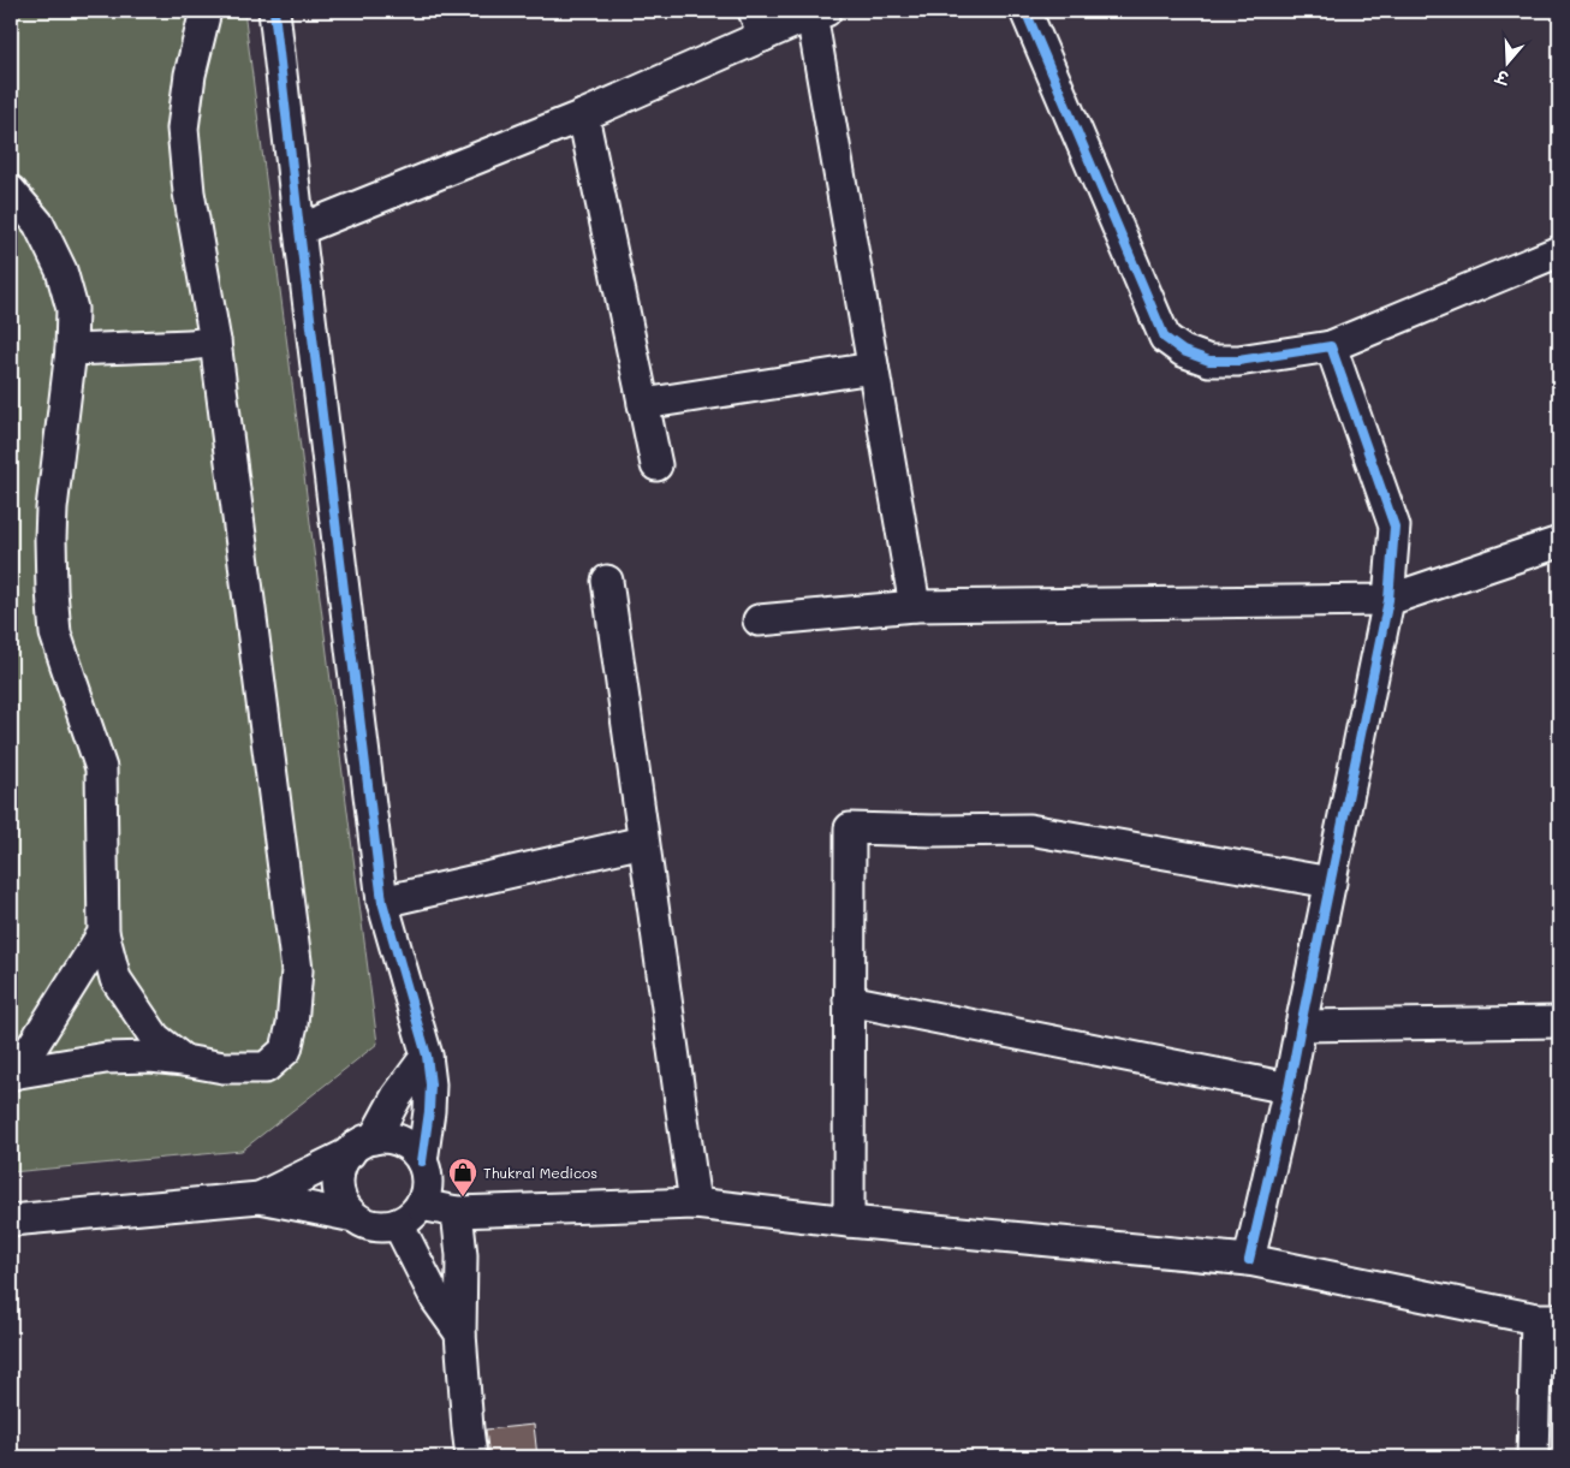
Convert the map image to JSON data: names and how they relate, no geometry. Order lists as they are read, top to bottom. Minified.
{"places":{"shop":["Thukral Medicos"]},"north":"bottom"}
